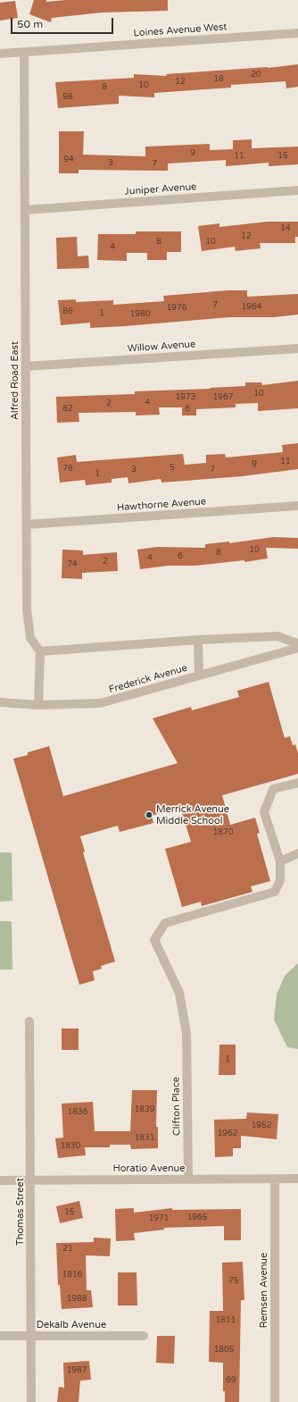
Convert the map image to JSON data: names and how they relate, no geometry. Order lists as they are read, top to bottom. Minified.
{"streets":{"street":["Loines Avenue West","Juniper Avenue","Willow Avenue","Alfred Road East","Hawthorne Avenue","Frederick Avenue","Clifton Place","Horatio Avenue","Thomas Street","Remsen Avenue","Dekalb Avenue"]},"crossings":[["Loines Avenue West","Alfred Road East"],["Juniper Avenue","Alfred Road East"],["Willow Avenue","Alfred Road East"],["Alfred Road East","Hawthorne Avenue"],["Clifton Place","Horatio Avenue"],["Horatio Avenue","Thomas Street"],["Horatio Avenue","Remsen Avenue"],["Thomas Street","Dekalb Avenue"]],"places":["Merrick Avenue Middle School"],"house_numbers":["20","18","12","10","8","98","9","11","15","94","3","7","14","12","8","10","4","7","1964","1976","86","1","1980","10","1973","1967","4","2","82","6","11","9","5","78","3","7","1","10","8","6","4","2","74","1870","1","1839","1836","1952","1962","1831","1830","15","1965","1971","21","1816","75","1988","1811","1805","1987","69"],"scale_bar":"50 m"}
